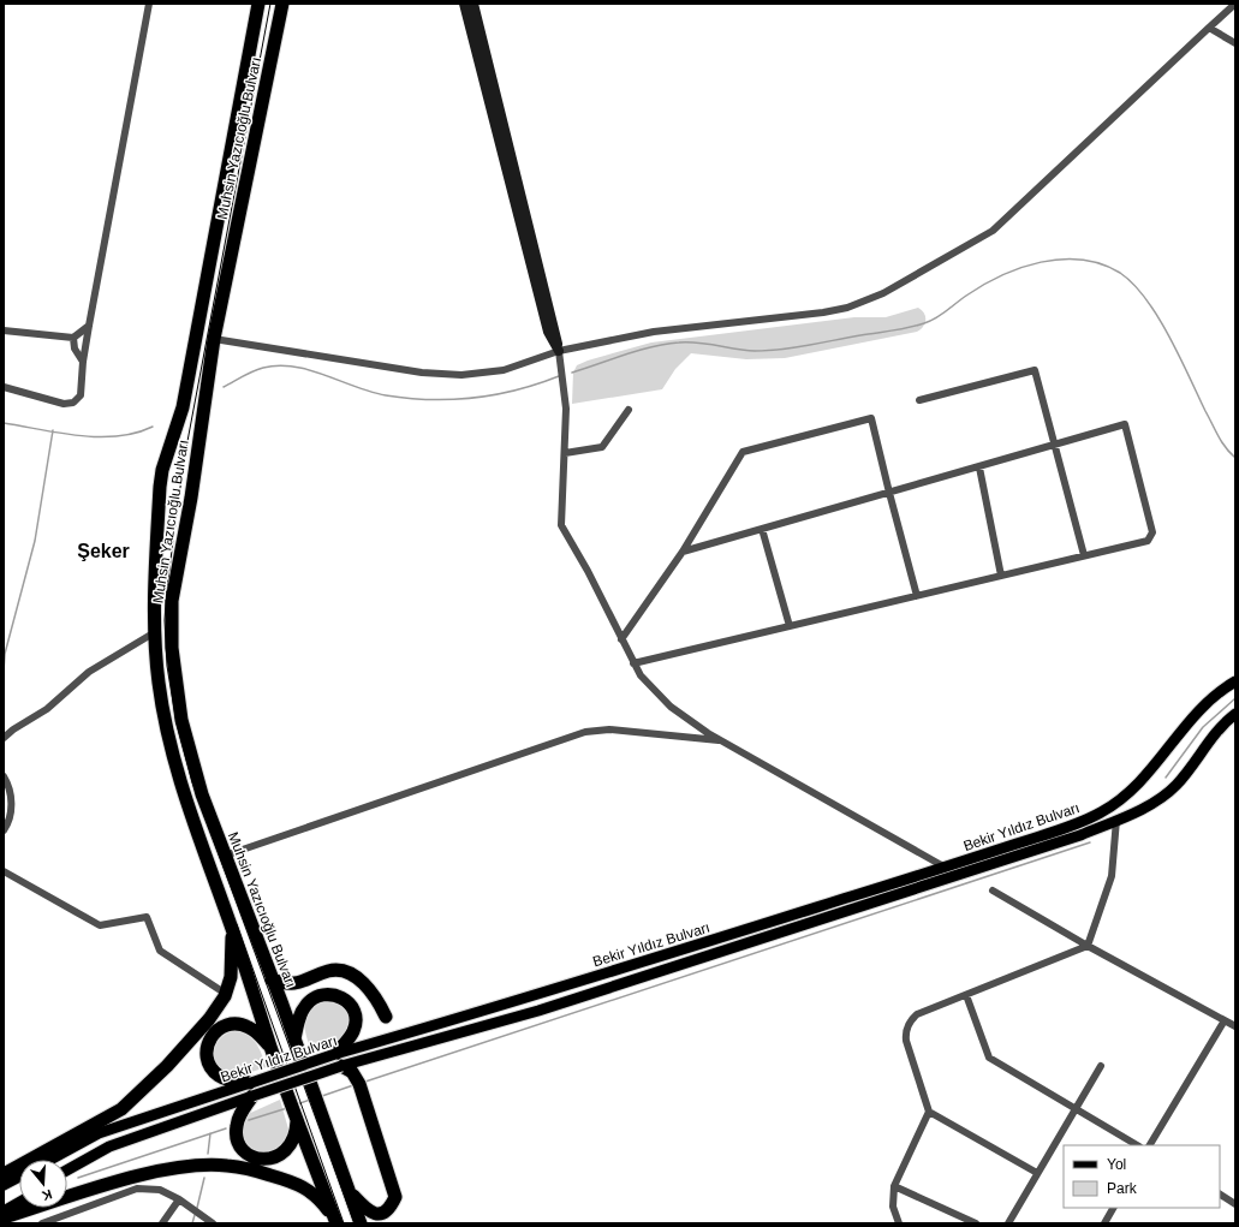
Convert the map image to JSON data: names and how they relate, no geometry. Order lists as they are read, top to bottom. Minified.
{"streets":{"highway":["Muhsin Yazıcıoğlu Bulvarı"],"main road":["Bekir Yıldız Bulvarı"]},"districts":["Şeker"],"legend":["Yol","Park"],"north":"bottom"}
